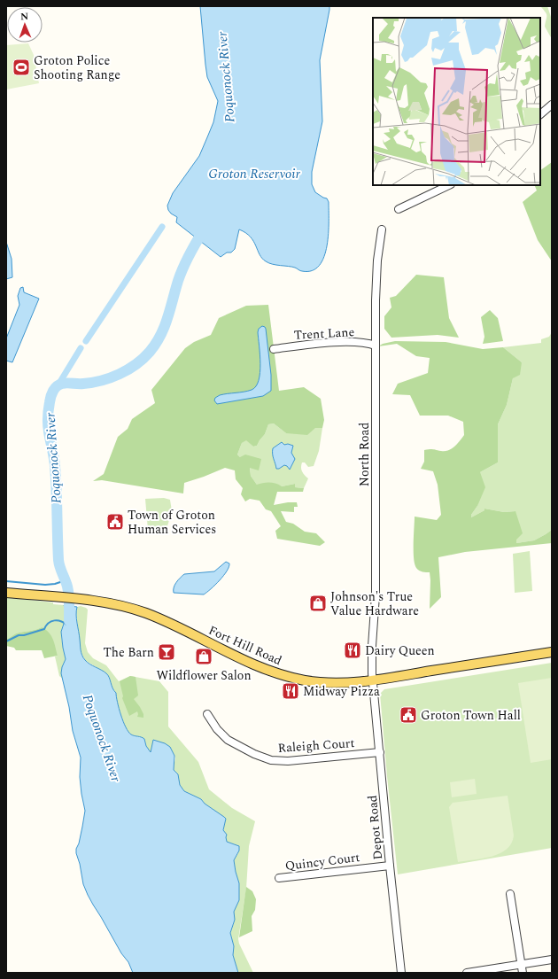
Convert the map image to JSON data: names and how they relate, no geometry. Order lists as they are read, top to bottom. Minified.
{"streets":{"main road":["Fort Hill Road"],"street":["Trent Lane","North Road","Raleigh Court","Depot Road","Quincy Court"]},"crossings":[["Trent Lane","North Road"],["North Road","Fort Hill Road"],["North Road","Depot Road"],["Fort Hill Road","Depot Road"],["Raleigh Court","Depot Road"],["Depot Road","Quincy Court"]],"water":["Poquonock River","Groton Reservoir"],"places":{"sports":["Groton Police Shooting Range"],"public building":["Town of Groton Human Services","Groton Town Hall"],"shop":["Johnson's True Value Hardware","Wildflower Salon"],"restaurant":["Dairy Queen","Midway Pizza"],"bar":["The Barn"]},"north":"top"}
